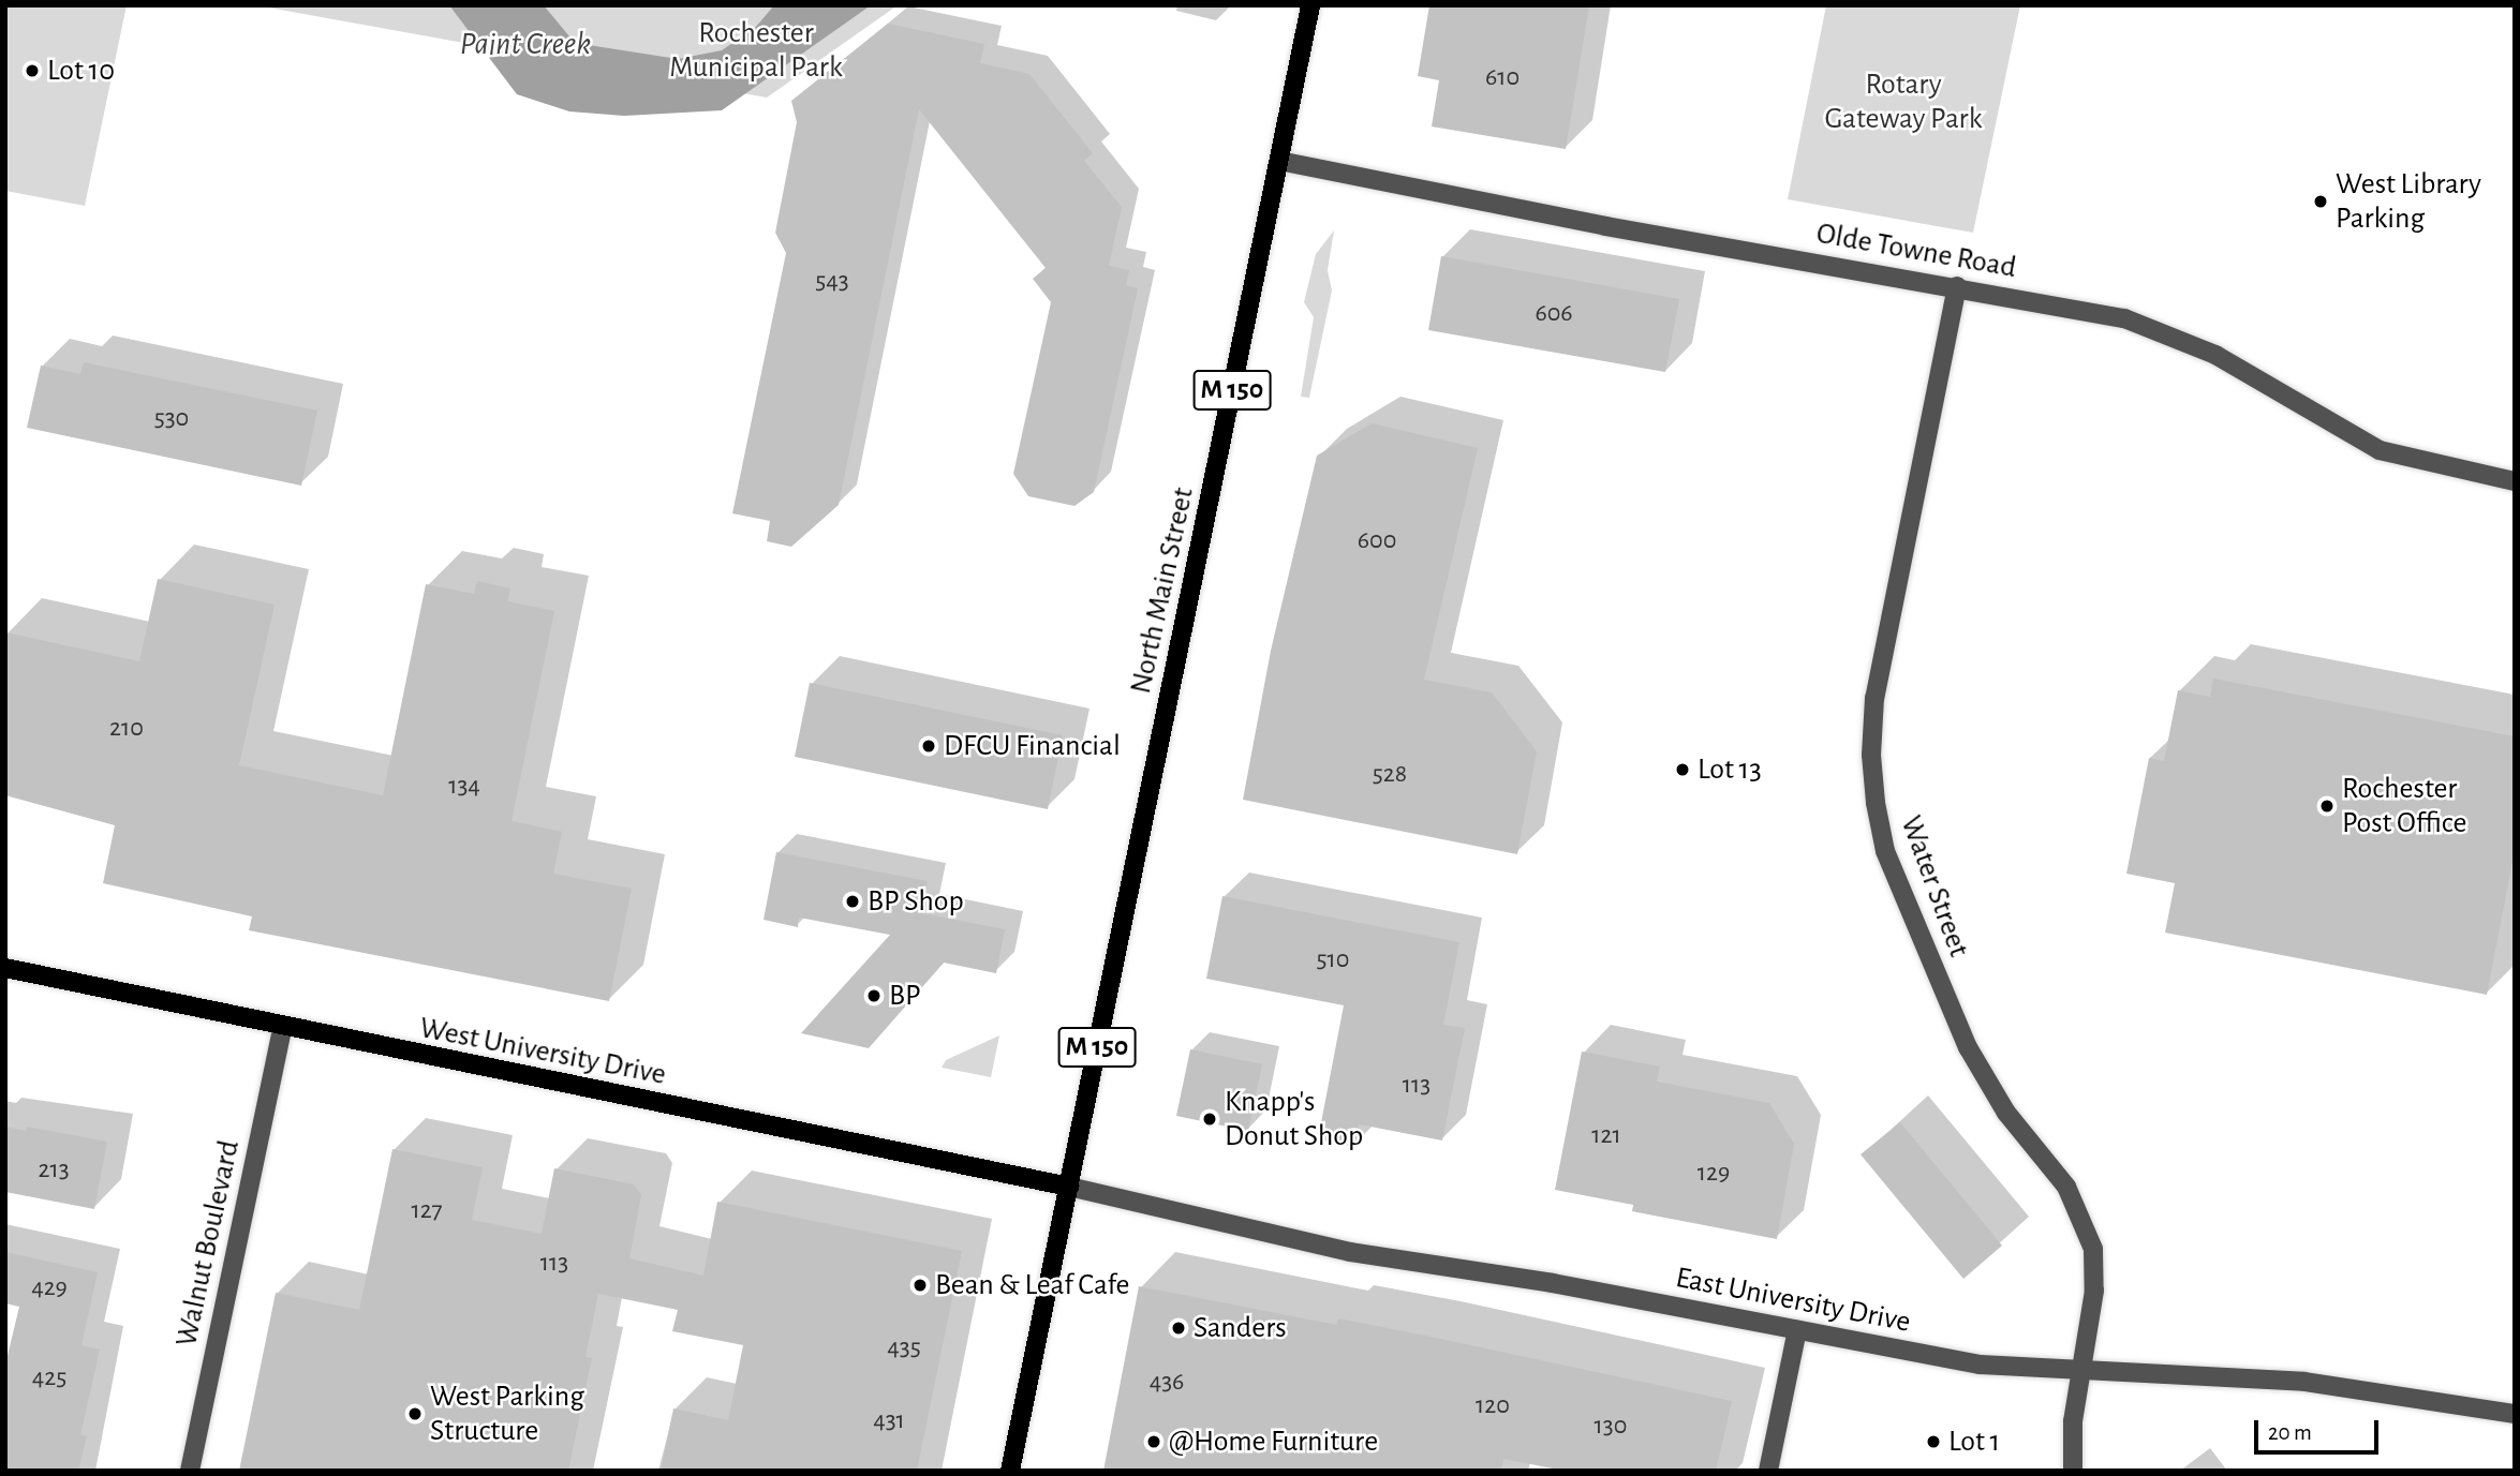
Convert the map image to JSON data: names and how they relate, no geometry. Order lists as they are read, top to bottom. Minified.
{"streets":{"main road":["M 150","North Main Street","West University Drive"],"street":["Olde Towne Road","Water Street","Walnut Boulevard","East University Drive"]},"crossings":[["Olde Towne Road","North Main Street"],["Olde Towne Road","Water Street"],["M 150","North Main Street"],["M 150","West University Drive"],["M 150","East University Drive"],["North Main Street","West University Drive"],["North Main Street","East University Drive"],["Water Street","East University Drive"],["West University Drive","Walnut Boulevard"],["West University Drive","East University Drive"]],"water":["Paint Creek"],"parks":["Rochester Municipal Park","Rotary Gateway Park"],"places":["Lot 10","West Library Parking","DFCU Financial","Lot 13","Rochester Post Office","BP Shop","BP","Knapp's Donut Shop","Bean & Leaf Cafe","Sanders","West Parking Structure","@Home Furniture","Lot 1"],"house_numbers":["610","543","606","530","600","210","528","134","510","113","121","213","129","127","113","429","435","425","436","120","431","130"],"scale_bar":"20 m"}
